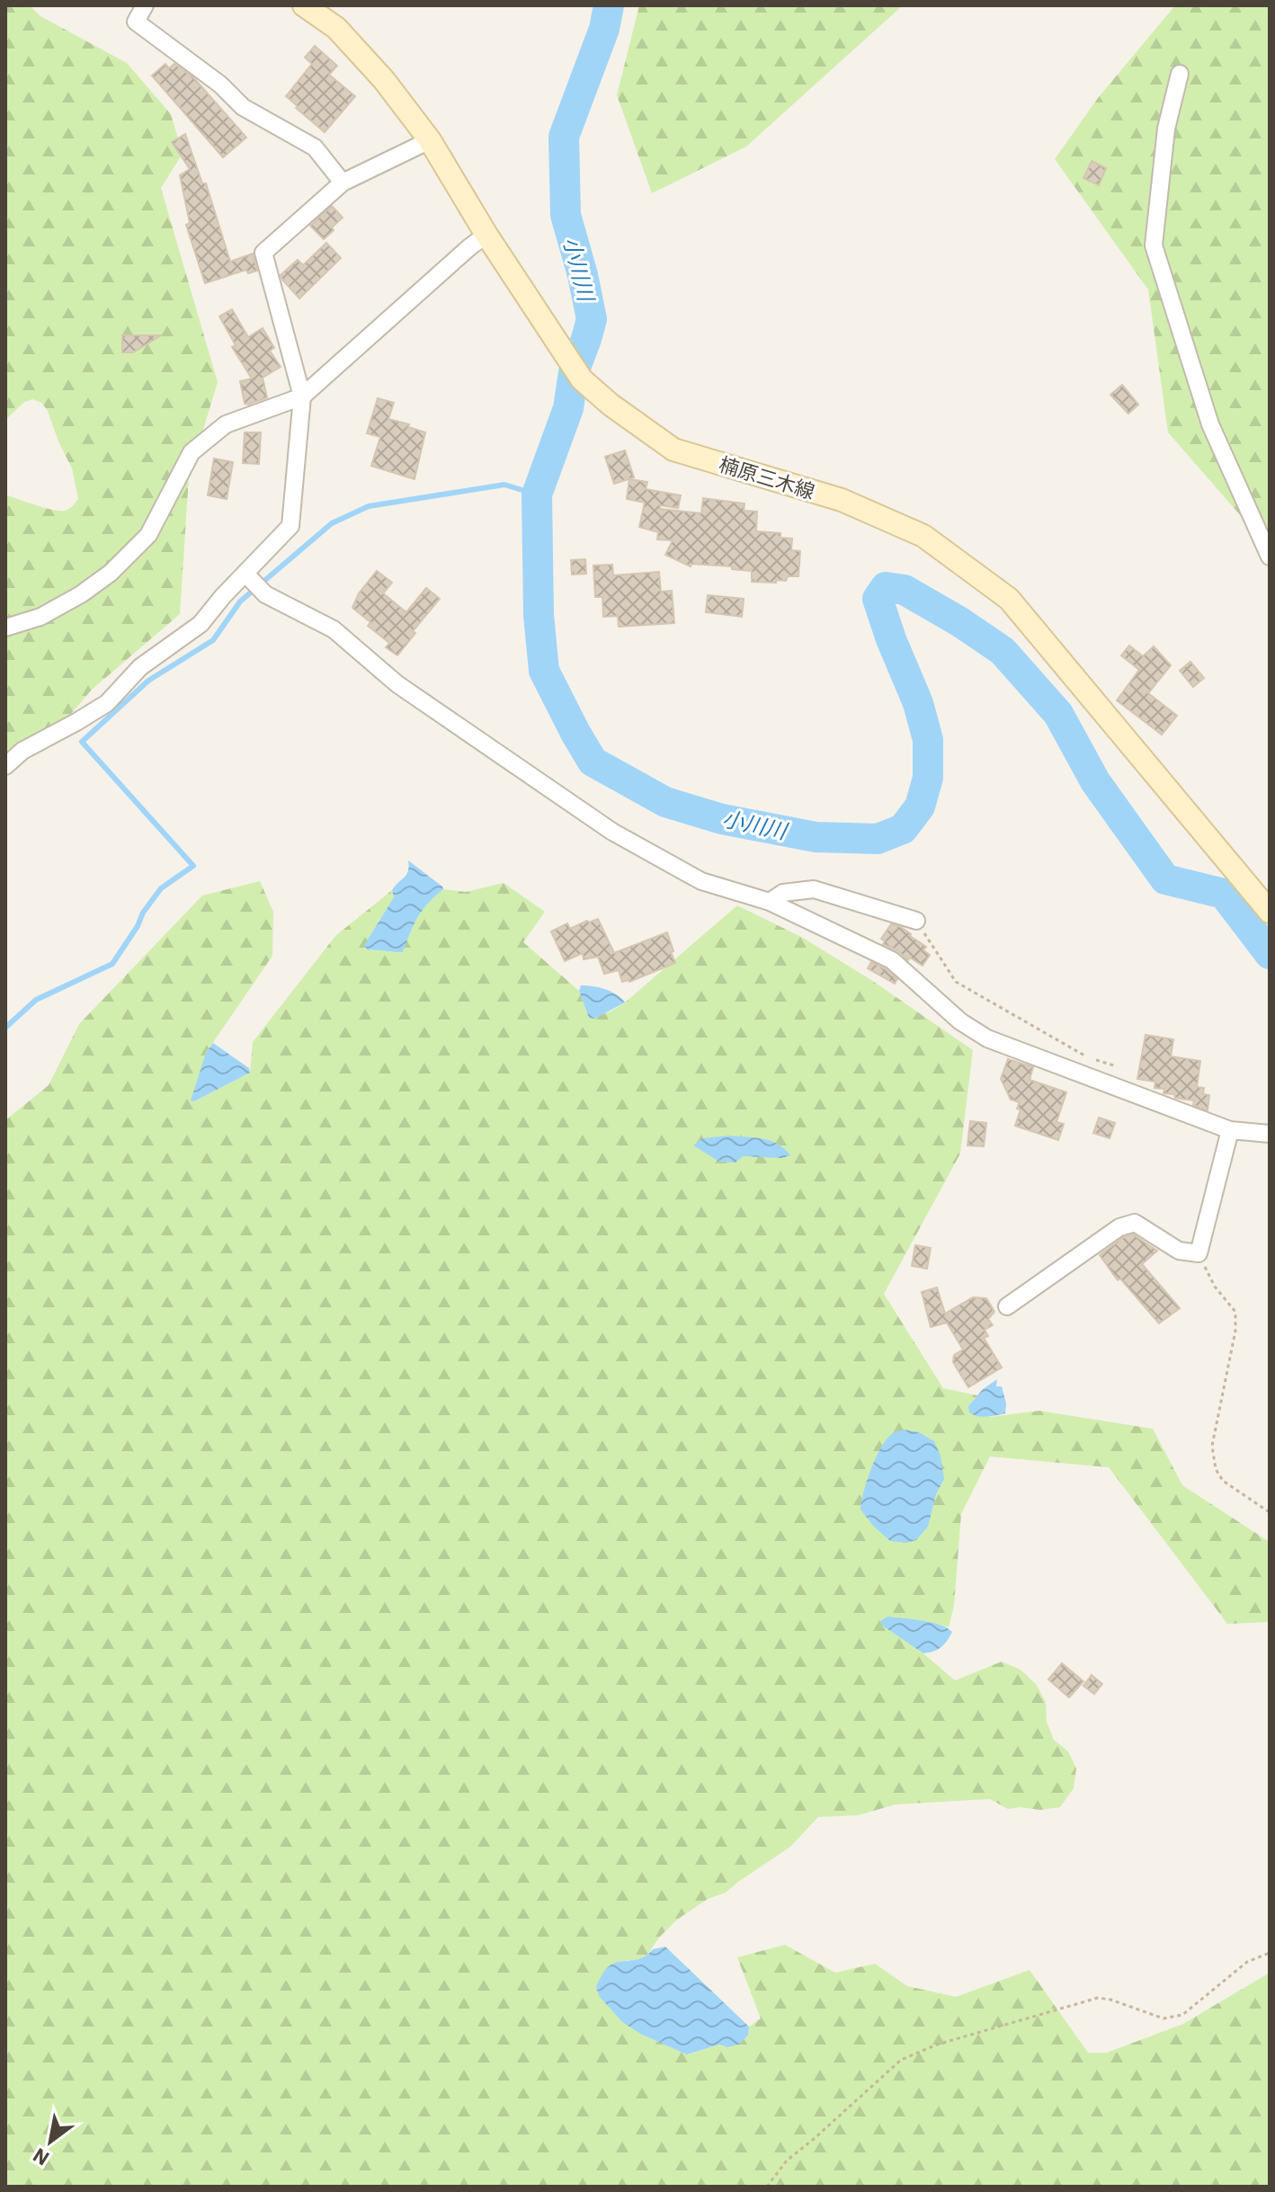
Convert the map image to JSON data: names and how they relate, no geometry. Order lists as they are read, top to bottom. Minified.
{"streets":{"main road":["楠原三木線"]},"water":["小川川"],"north":"bottom left"}
